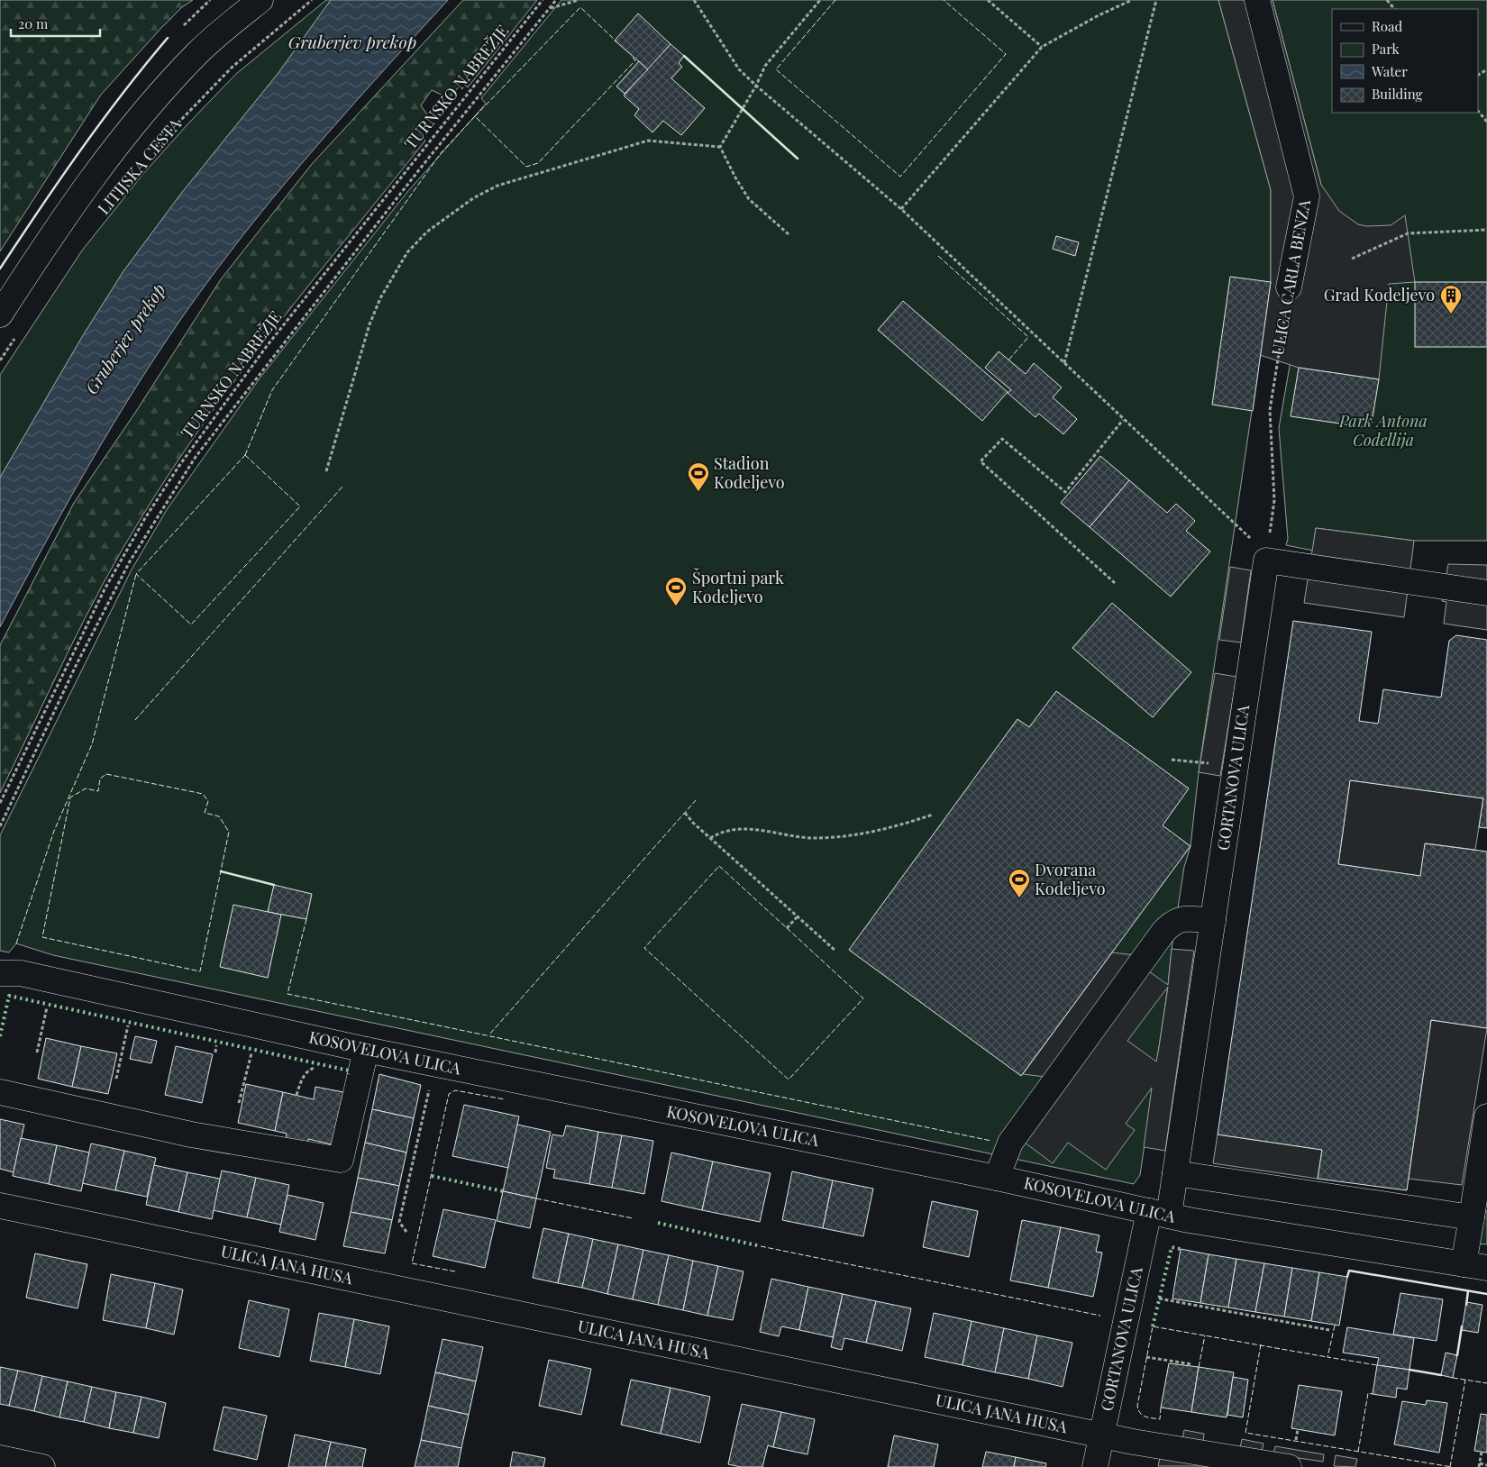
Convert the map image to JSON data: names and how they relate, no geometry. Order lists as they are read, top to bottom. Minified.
{"streets":{"street":["LITIJSKA CESTA","ULICA CARLA BENZA","GORTANOVA ULICA","KOSOVELOVA ULICA","ULICA JANA HUSA"],"path":["TURNSKO NABREŽJE"]},"crossings":[["ULICA CARLA BENZA","GORTANOVA ULICA"],["GORTANOVA ULICA","KOSOVELOVA ULICA"],["GORTANOVA ULICA","ULICA JANA HUSA"]],"water":["Gruberjev prekop"],"parks":["Park Antona Codellija"],"places":{"building":["Grad Kodeljevo"],"sports":["Stadion Kodeljevo","Športni park Kodeljevo","Dvorana Kodeljevo"]},"legend":["Road","Park","Water","Building"],"scale_bar":"20 m"}
